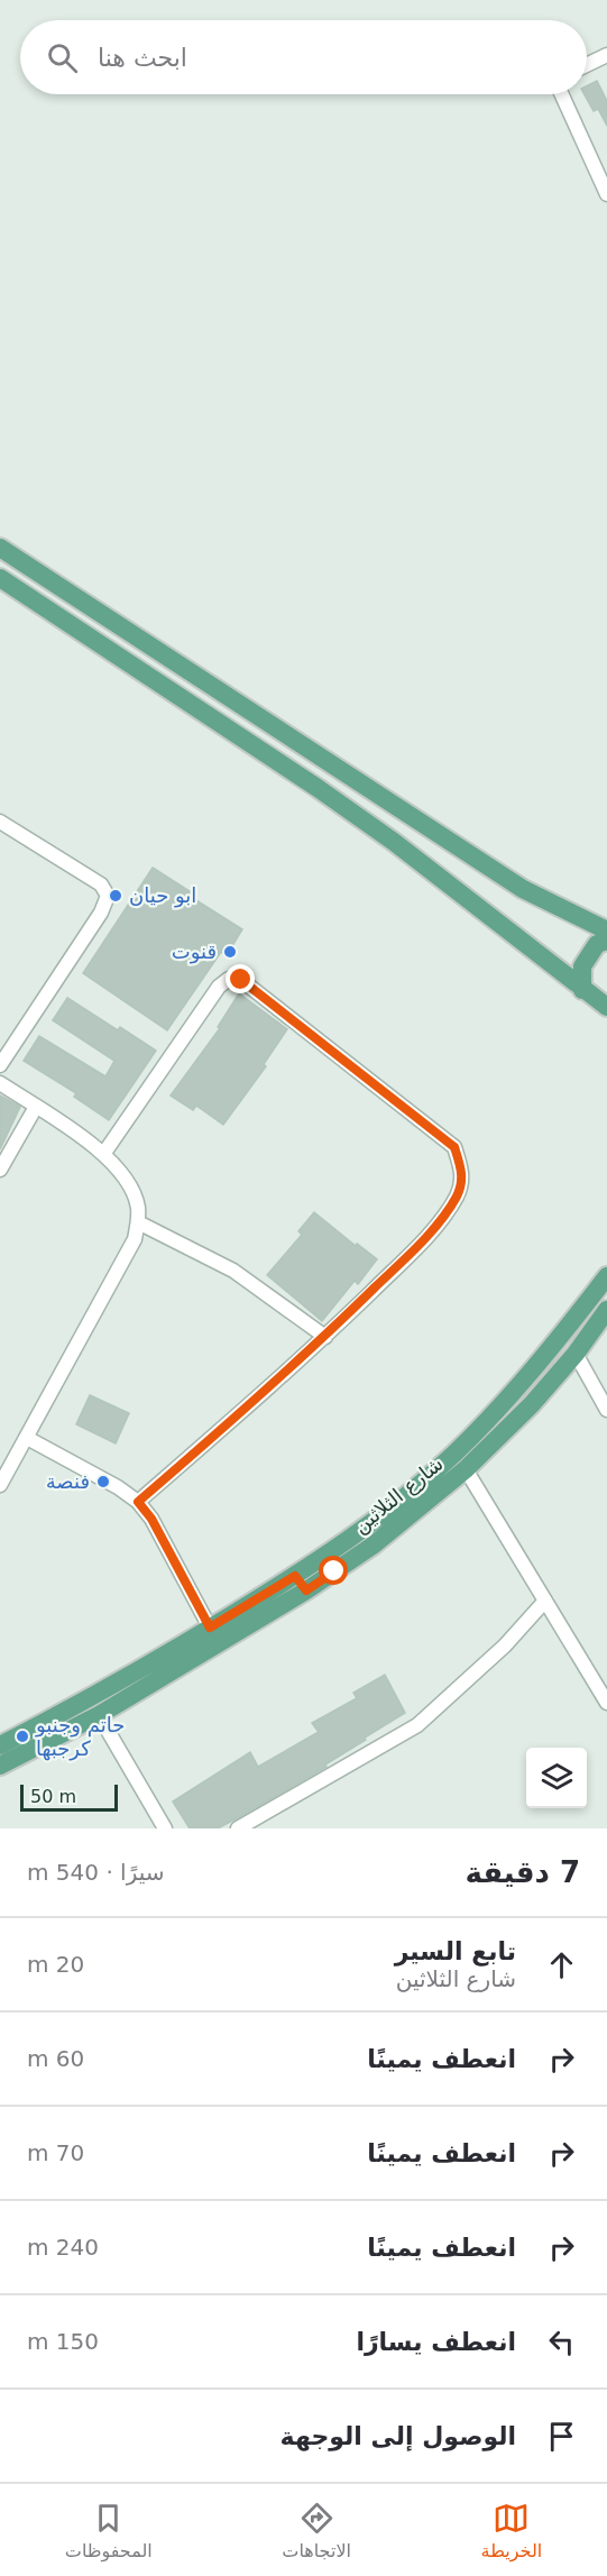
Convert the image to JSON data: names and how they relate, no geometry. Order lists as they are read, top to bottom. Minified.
{"streets":{"main road":["شارع الثلاثين"]},"places":["ابو حيان","قنوت","فنصة","حاتم وجنبو كرجبها"],"scale_bar":"50 m","page":{"search":"ابحث هنا","scale":"50 m","heading":["7 دقيقة","سيرًا · 540 m"],"list":[["تابع السير","شارع الثلاثين","20 m"],["انعطف يمينًا","60 m"],["انعطف يمينًا","70 m"],["انعطف يمينًا","240 m"],["انعطف يسارًا","150 m"],"الوصول إلى الوجهة"],"nav":["الخريطة","الاتجاهات","المحفوظات"]}}
